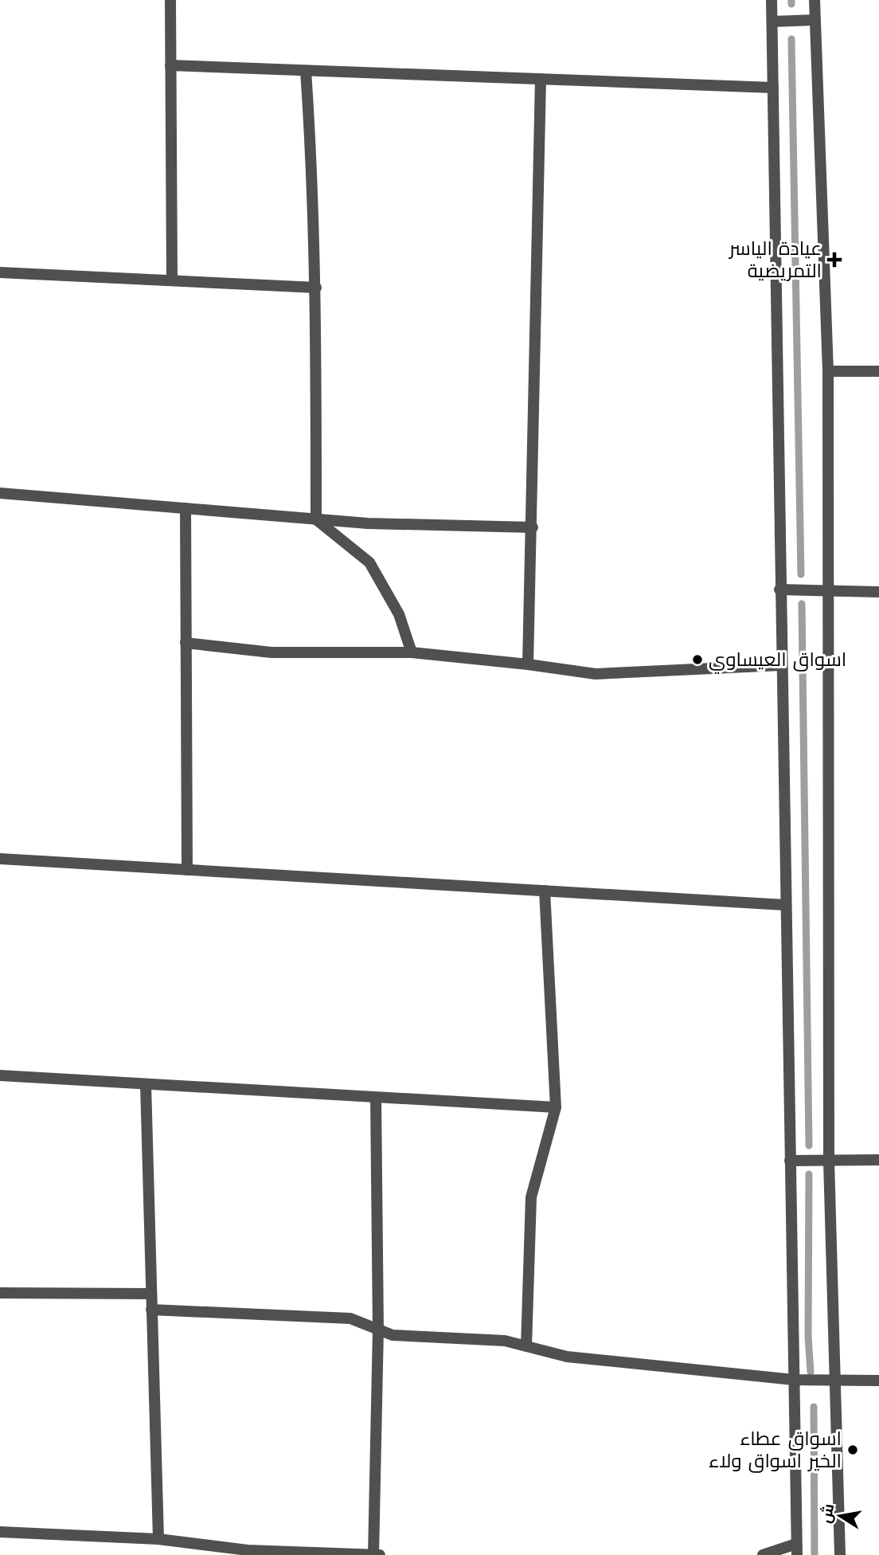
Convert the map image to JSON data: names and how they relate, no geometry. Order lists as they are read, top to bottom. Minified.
{"places":{"health":["عيادة الياسر التمريضية"],"other":["اسواق العيساوي","اسواق عطاء الخير اسواق ولاء"]},"north":"left"}
